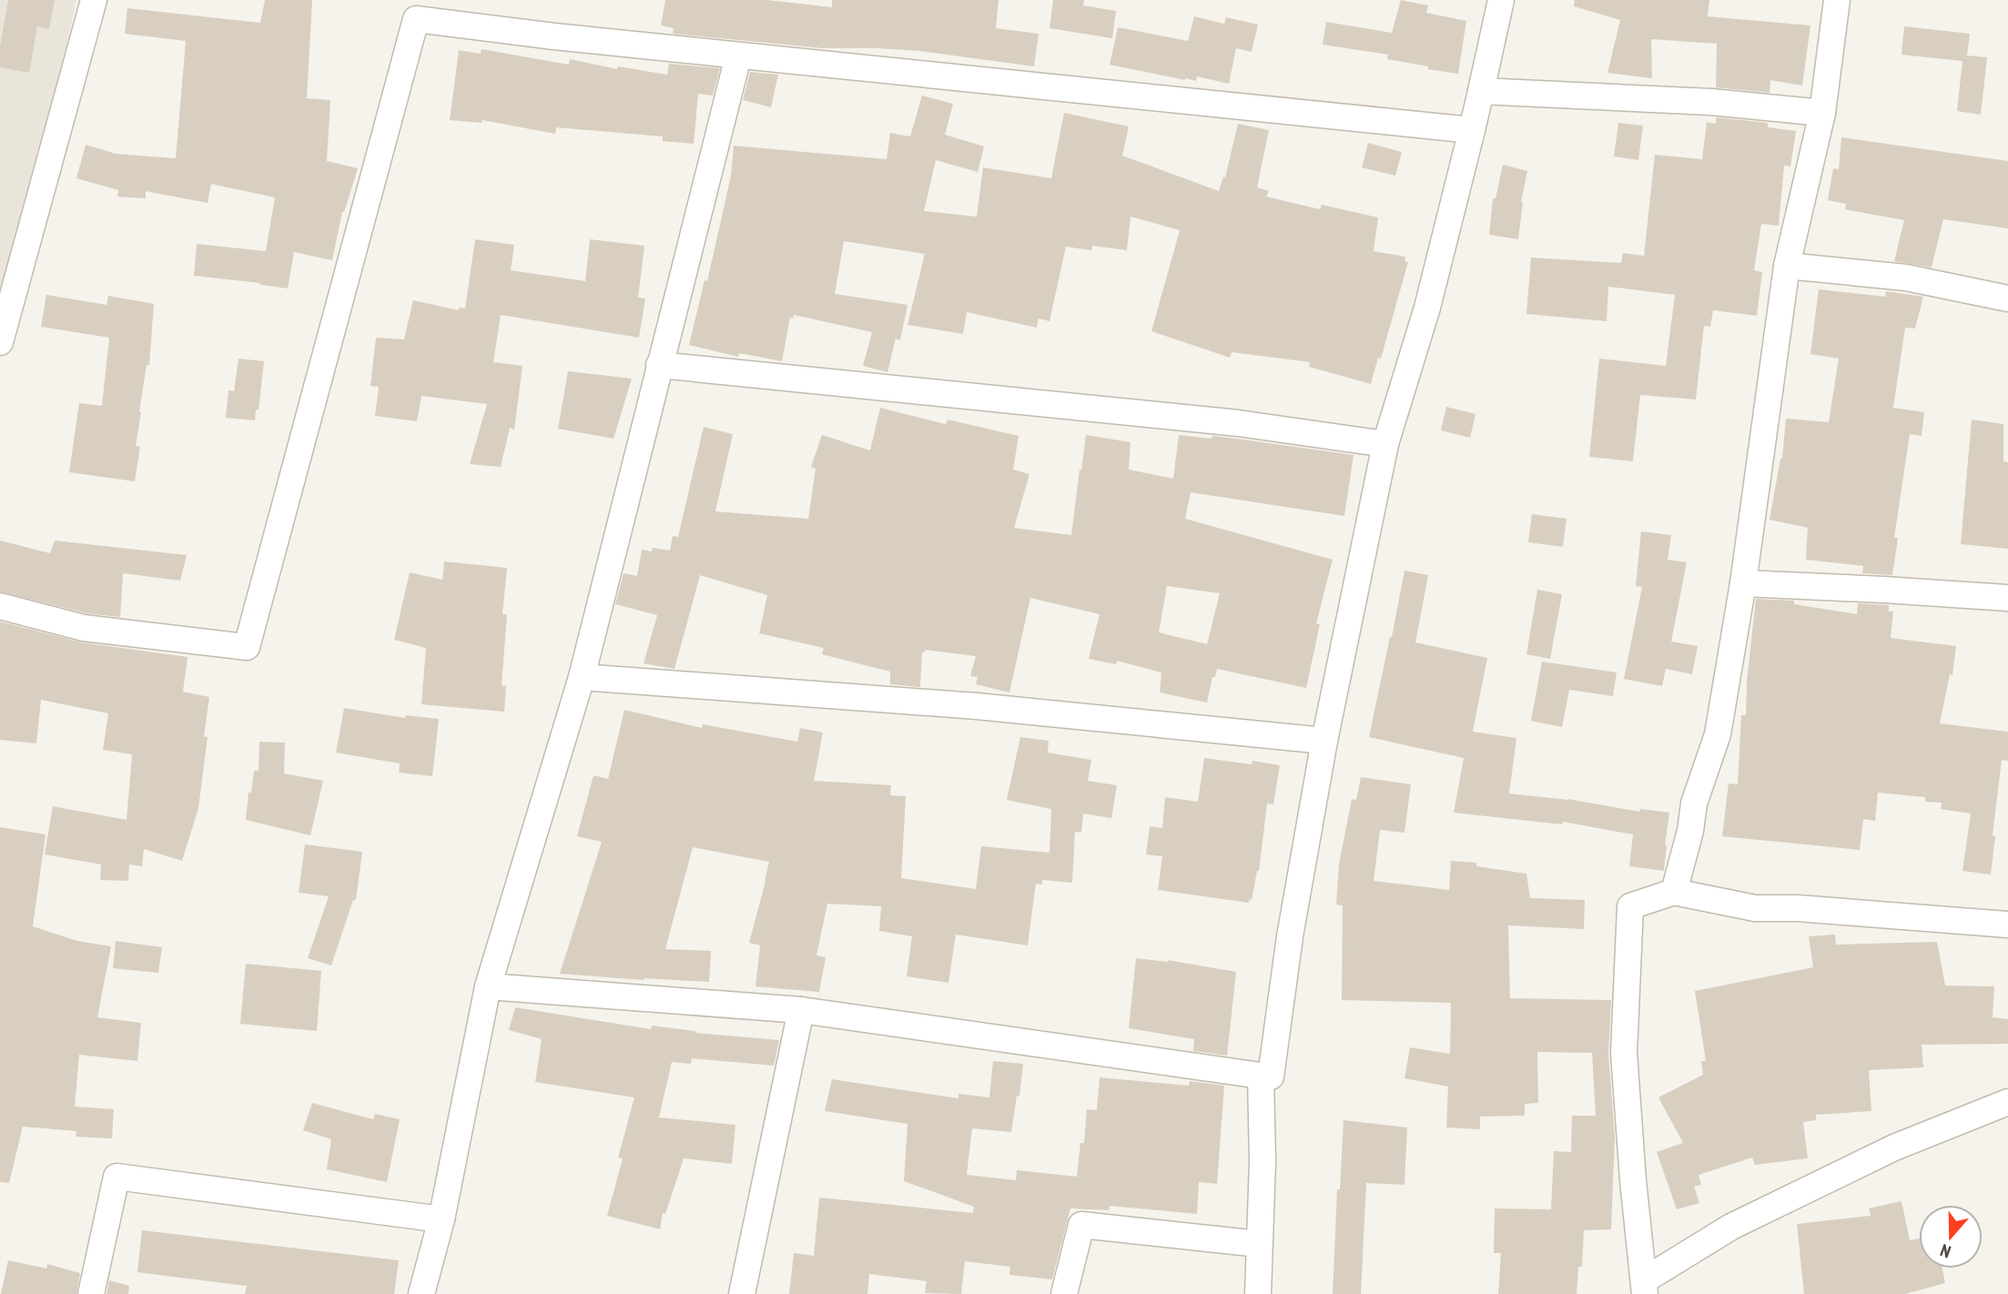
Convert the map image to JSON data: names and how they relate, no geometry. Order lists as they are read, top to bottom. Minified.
{"north":"bottom"}
